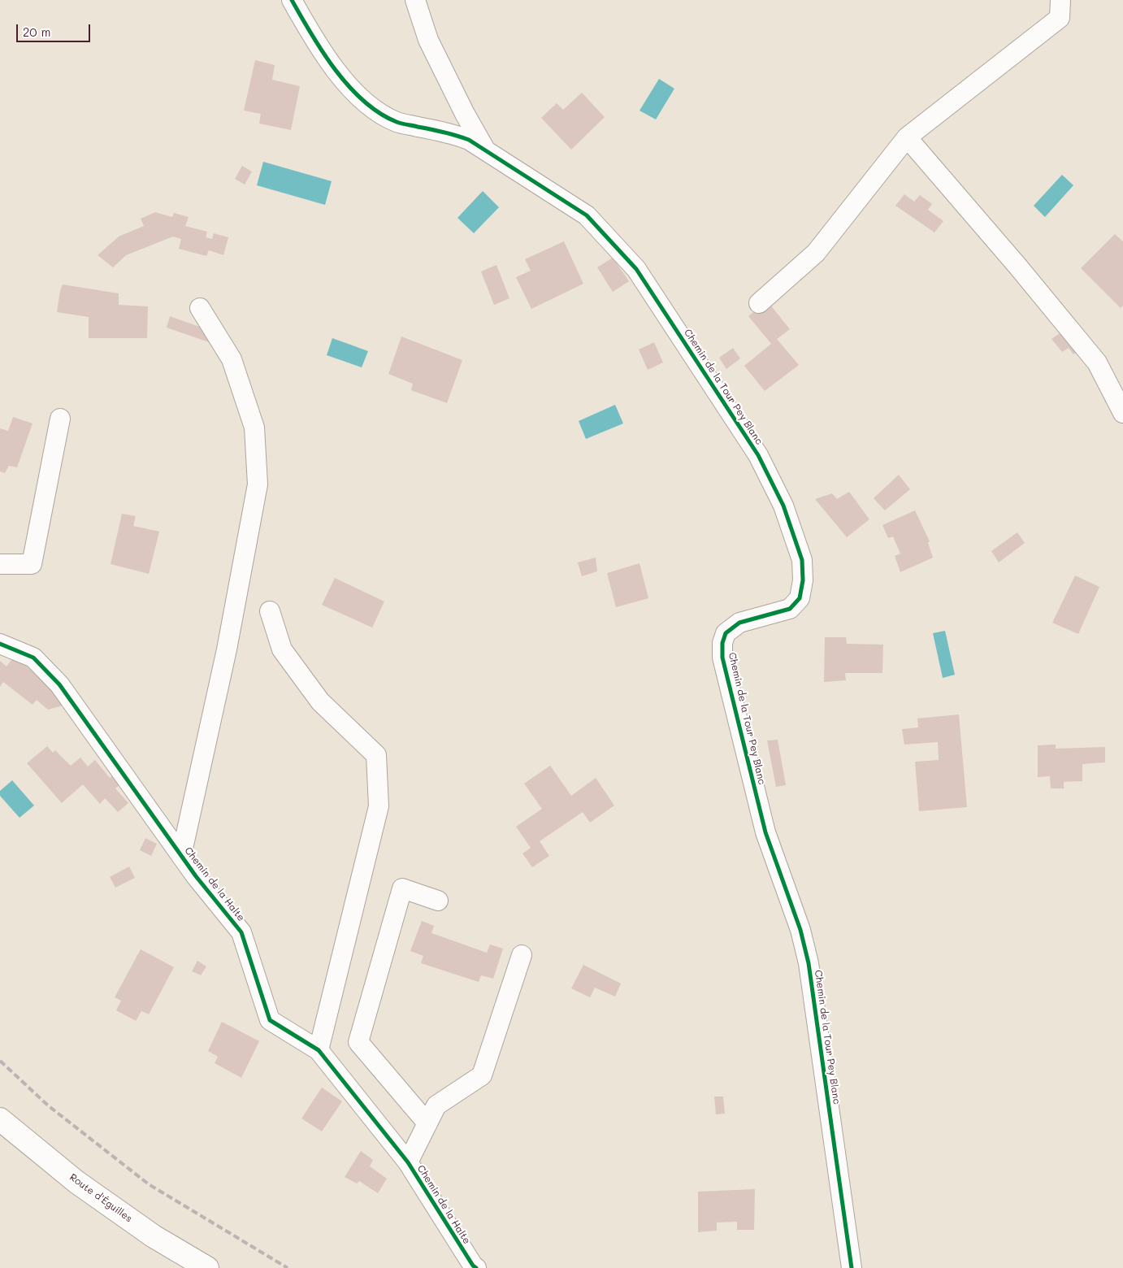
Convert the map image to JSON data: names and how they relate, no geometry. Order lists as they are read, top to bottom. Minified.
{"streets":{"street":["Chemin de la Tour Pey Blanc","Chemin de la Halte","Route d'Éguilles"]},"scale_bar":"20 m"}
